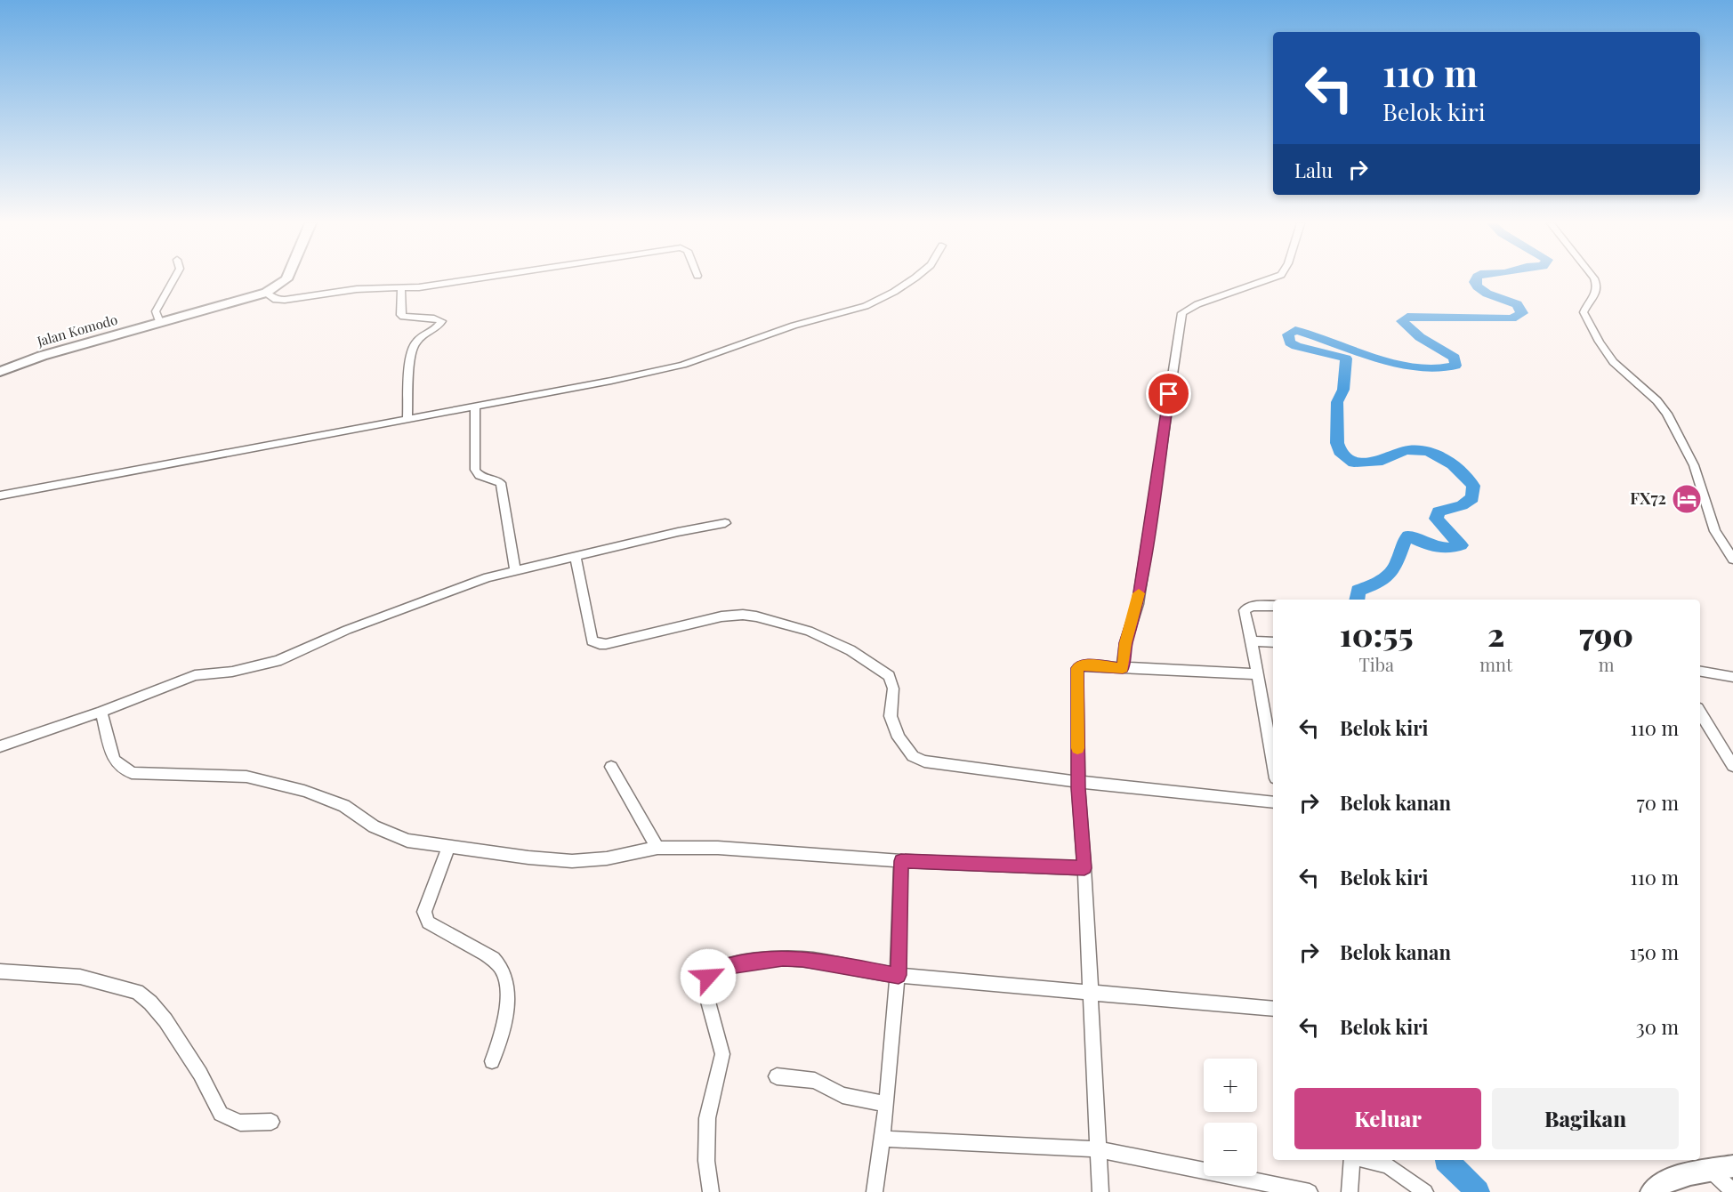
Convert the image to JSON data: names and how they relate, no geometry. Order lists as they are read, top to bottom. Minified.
{"streets":{"highway":["Jalan Komodo"]},"places":{"hotel":["FX72"]},"page":{"turn":["110 m","Belok kiri"],"then":"Lalu","eta":["10:55","Tiba","2","mnt","790","m"],"list":[{"name":"Belok kiri","value":"110 m"},{"name":"Belok kanan","value":"70 m"},{"name":"Belok kiri","value":"110 m"},{"name":"Belok kanan","value":"150 m"},{"name":"Belok kiri","value":"30 m"}],"map_buttons":["+","−"],"buttons":["Keluar","Bagikan"]}}
